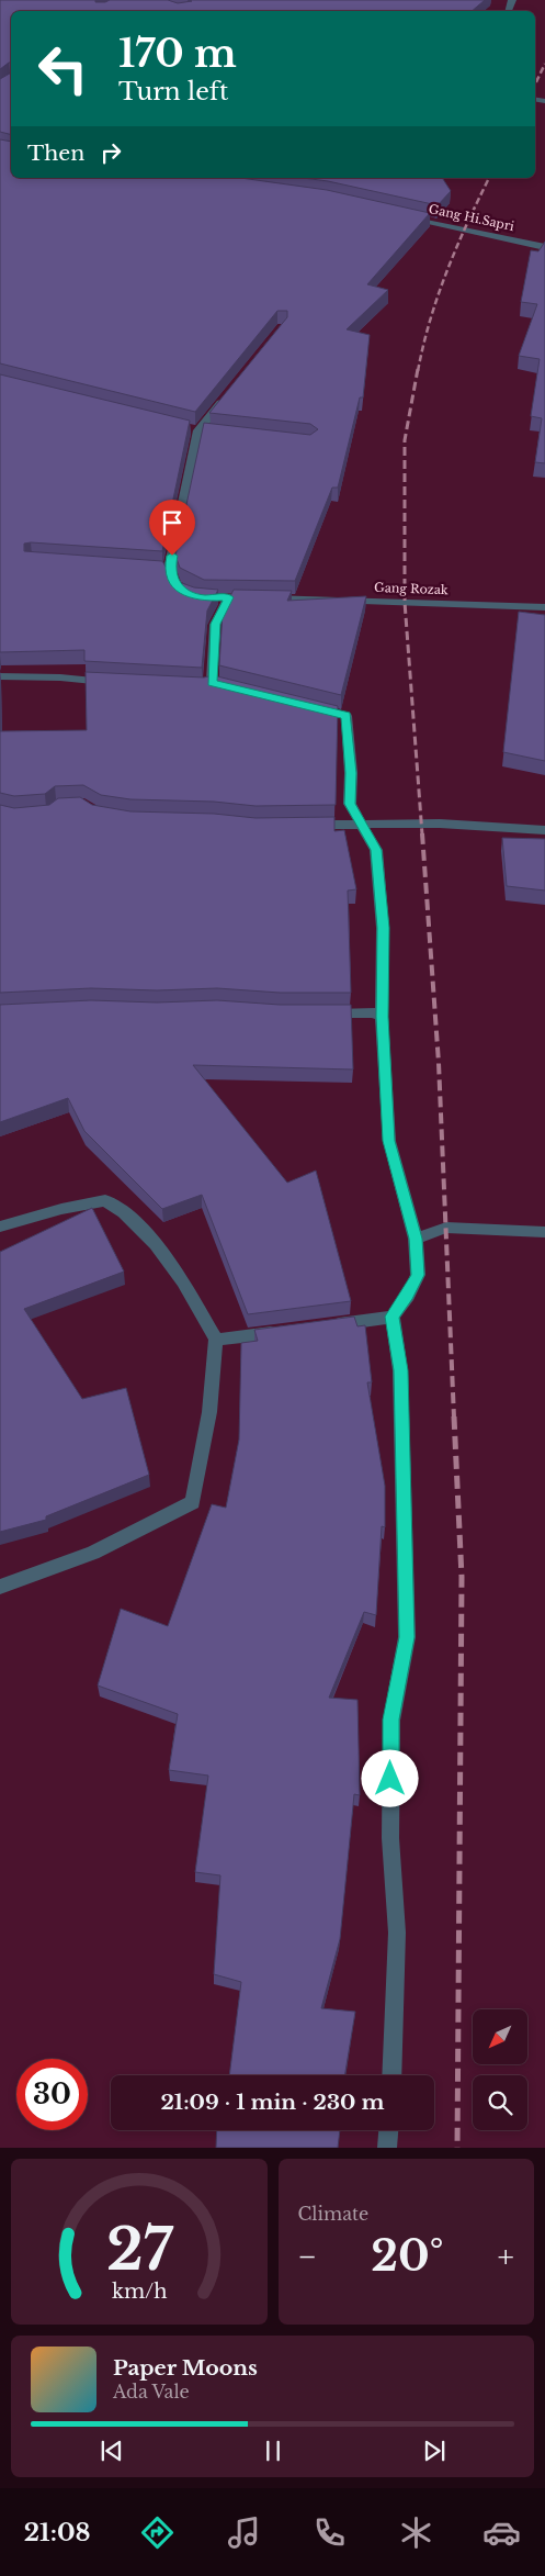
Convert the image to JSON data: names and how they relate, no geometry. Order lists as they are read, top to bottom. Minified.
{"streets":{"street":["Gang Hi.Sapri","Gang Rozak"]},"north":"bottom left","page":{"turn":["170 m","Turn left"],"then":"Then","limit":"30","trip":"21:09 · 1 min · 230 m","tile":"Climate","heat":["−","20°","+"],"song":["Paper Moons","Ada Vale"],"tabs":"21:08","gauge":["27","km/h"]}}
